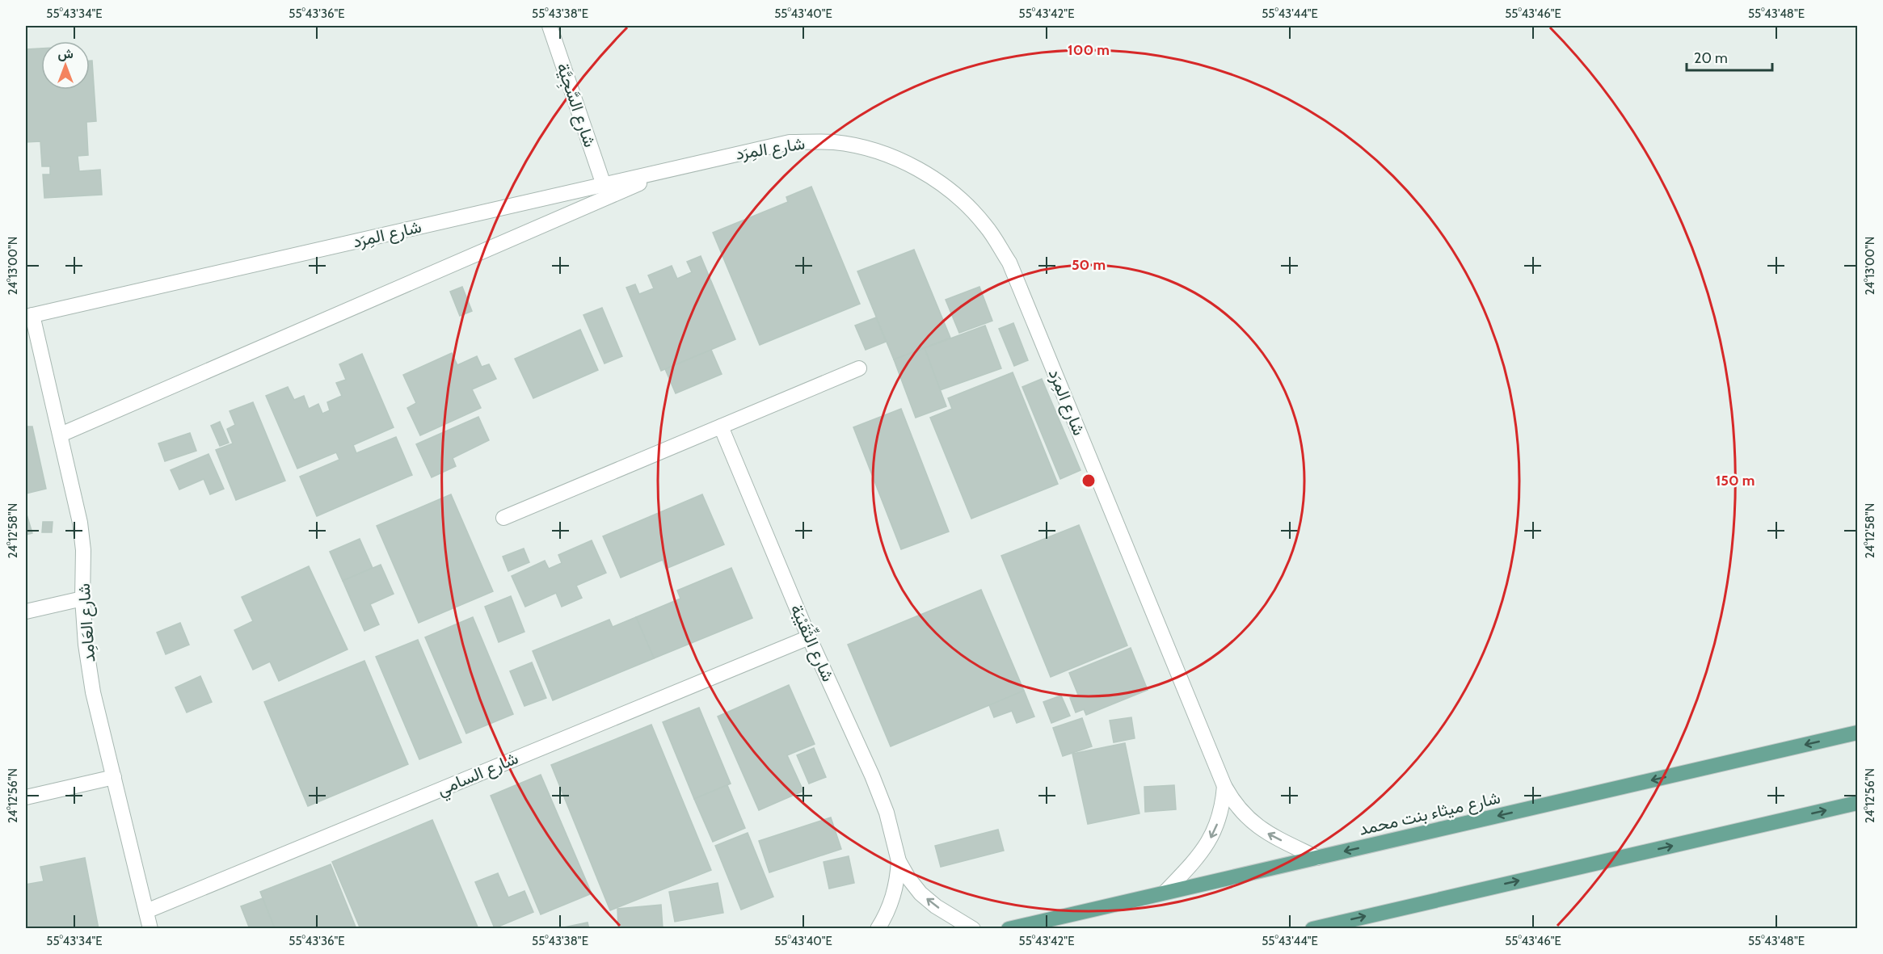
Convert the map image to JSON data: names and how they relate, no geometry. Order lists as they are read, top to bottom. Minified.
{"streets":{"main road":["شارع ميثاء بنت محمد"],"street":["شارع السَّجِيَّة","شارع المِرَد","شارع العَامِد","شارع الثِّقَيْبَة","شارع السامي"]},"crossings":[["شارع السَّجِيَّة","شارع المِرَد"],["شارع المِرَد","شارع العَامِد"],["شارع المِرَد","شارع ميثاء بنت محمد"],["شارع العَامِد","شارع السامي"],["شارع الثِّقَيْبَة","شارع السامي"]],"scale_bar":"20 m","north":"top","coordinates":["55°43'34\"E","55°43'36\"E","55°43'38\"E","55°43'40\"E","55°43'42\"E","55°43'44\"E","55°43'46\"E","55°43'48\"E","24°13'00\"N","24°12'58\"N","24°12'56\"N"],"rings":["100 m","50 m","150 m"]}
